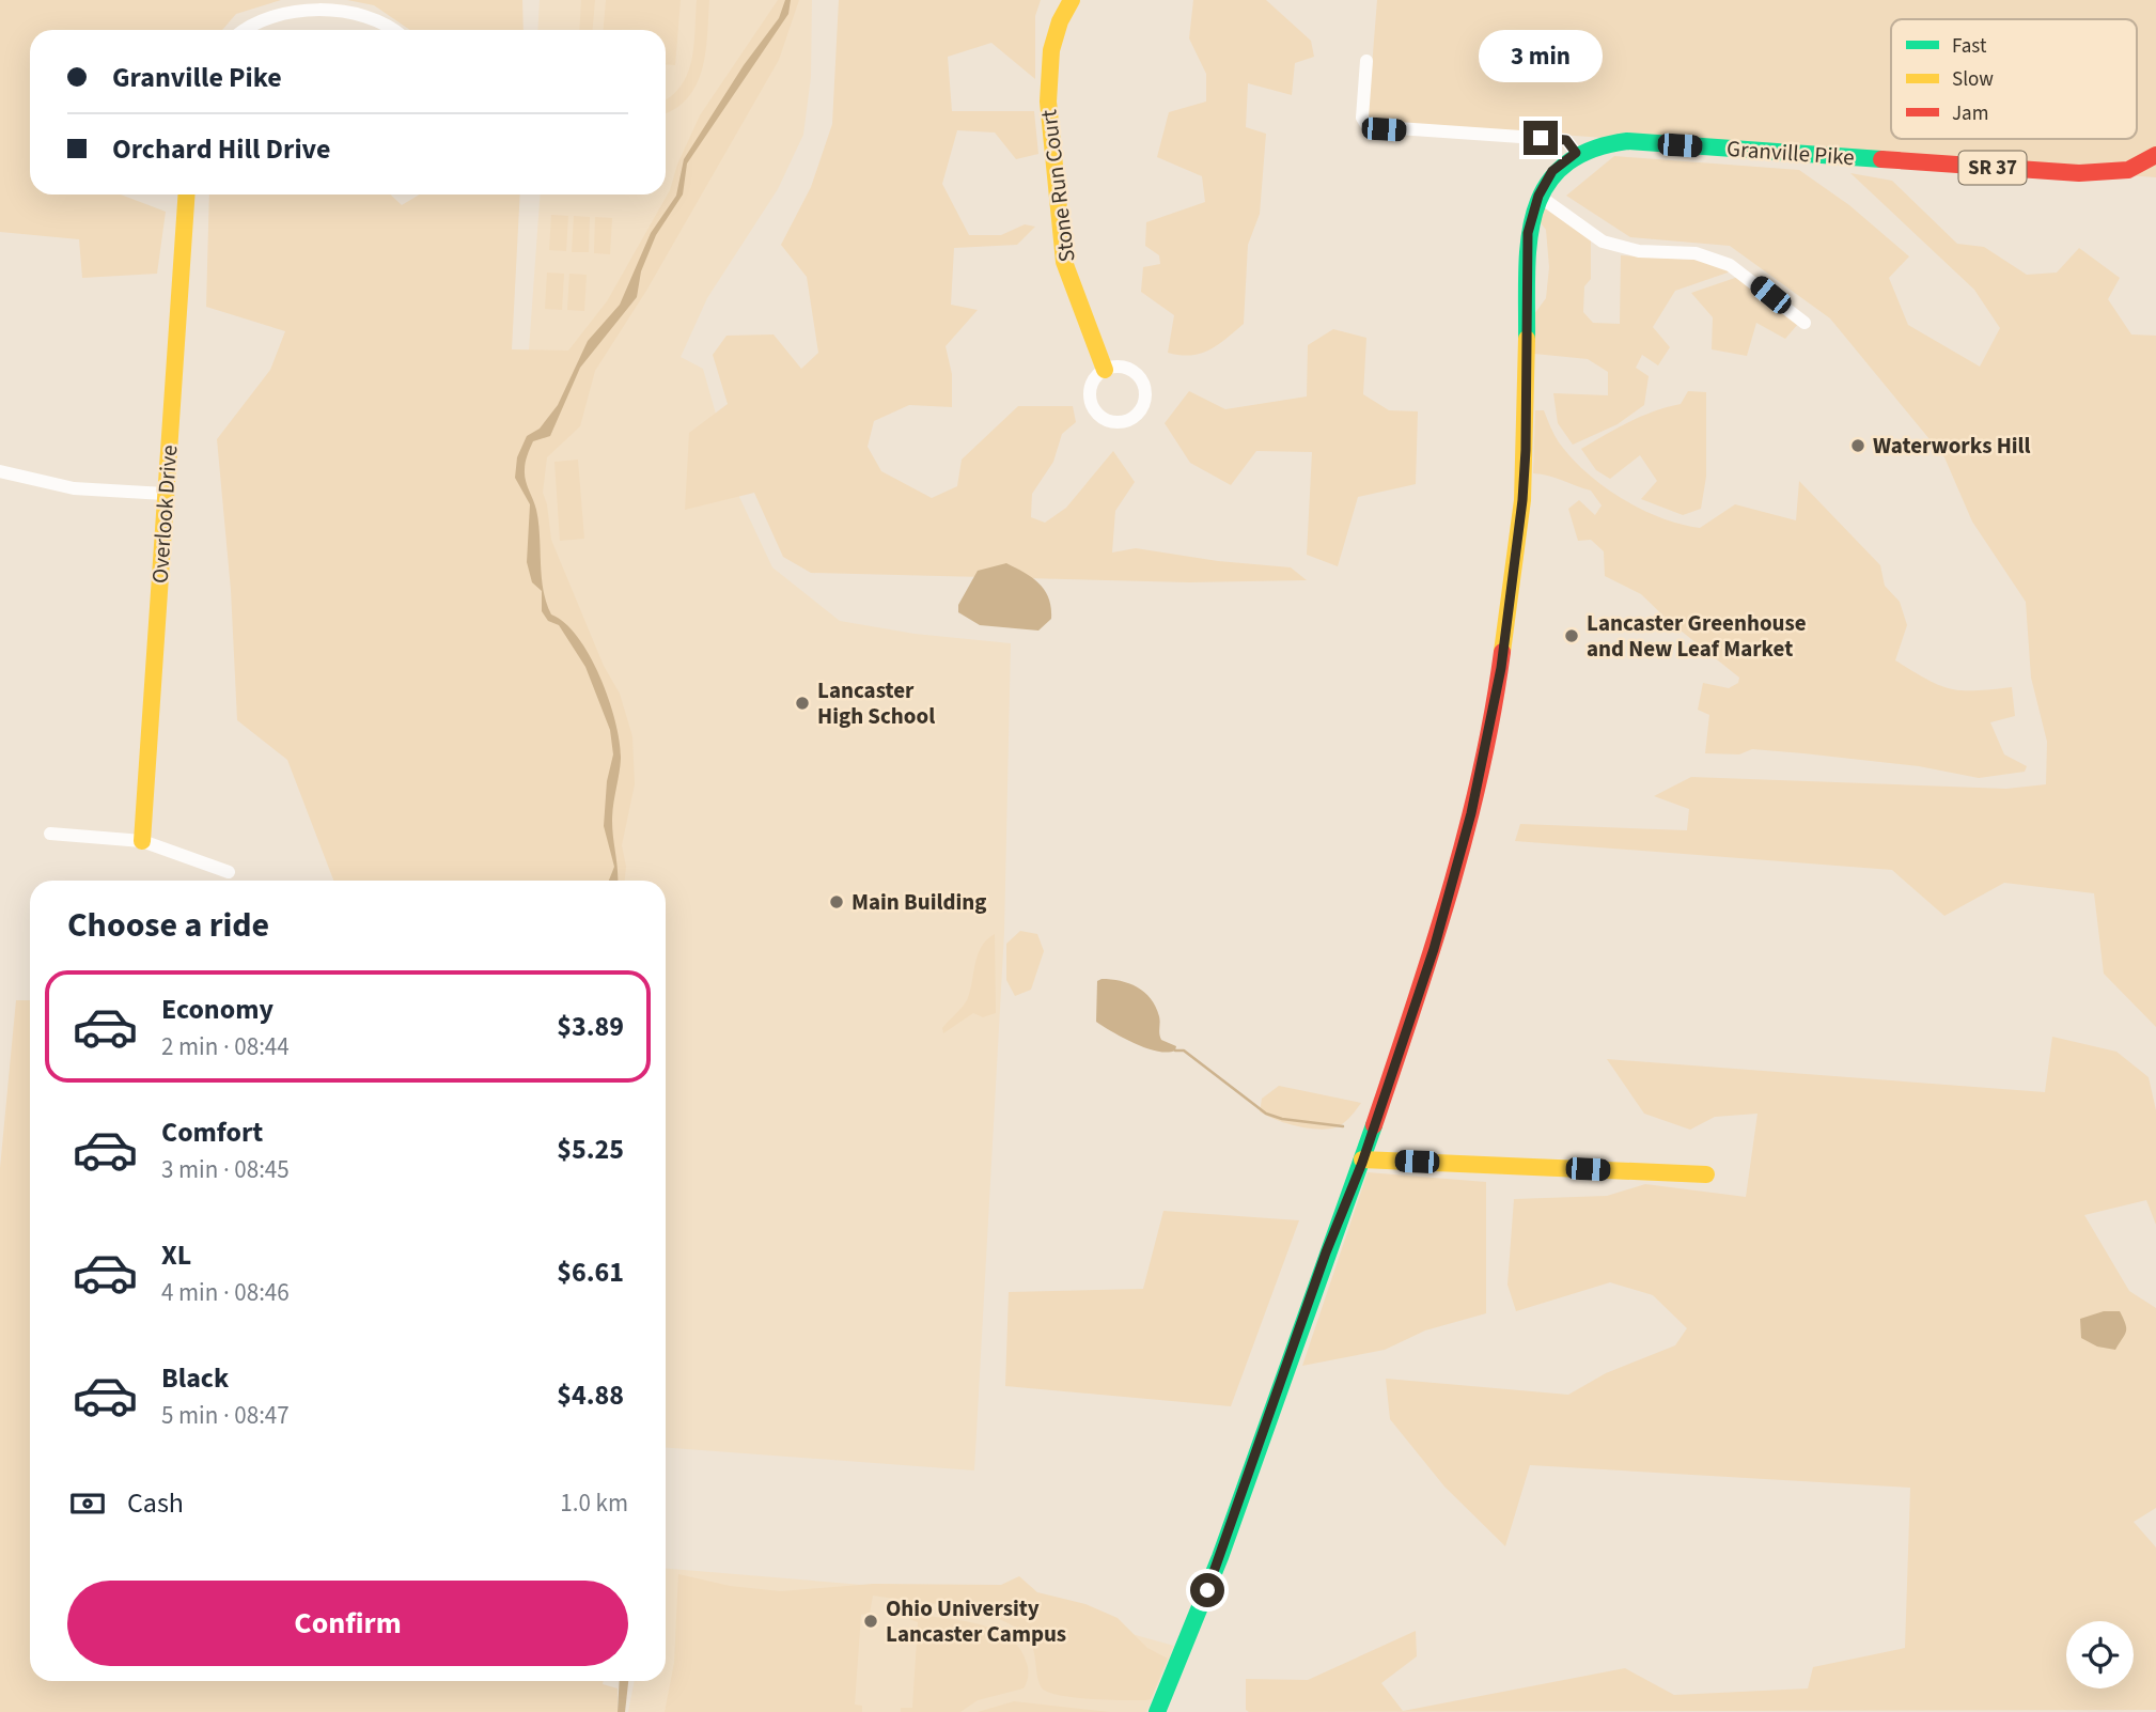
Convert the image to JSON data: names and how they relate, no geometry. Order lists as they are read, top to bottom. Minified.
{"streets":{"main road":["Granville Pike","SR 37","Stone Run Court","Overlook Drive"]},"places":["Waterworks Hill","Lancaster Greenhouse and New Leaf Market","Lancaster High School","Main Building","Ohio University Lancaster Campus"],"legend":["Fast","Slow","Jam"],"page":{"bubble":"3 min","banner":["Granville Pike","Orchard Hill Drive"],"heading":"Choose a ride","list":[{"name":"Economy","note":"2 min · 08:44","value":"$3.89"},{"name":"Comfort","note":"3 min · 08:45","value":"$5.25"},{"name":"XL","note":"4 min · 08:46","value":"$6.61"},{"name":"Black","note":"5 min · 08:47","value":"$4.88"}],"pay":["Cash","1.0 km"],"buttons":"Confirm"}}
